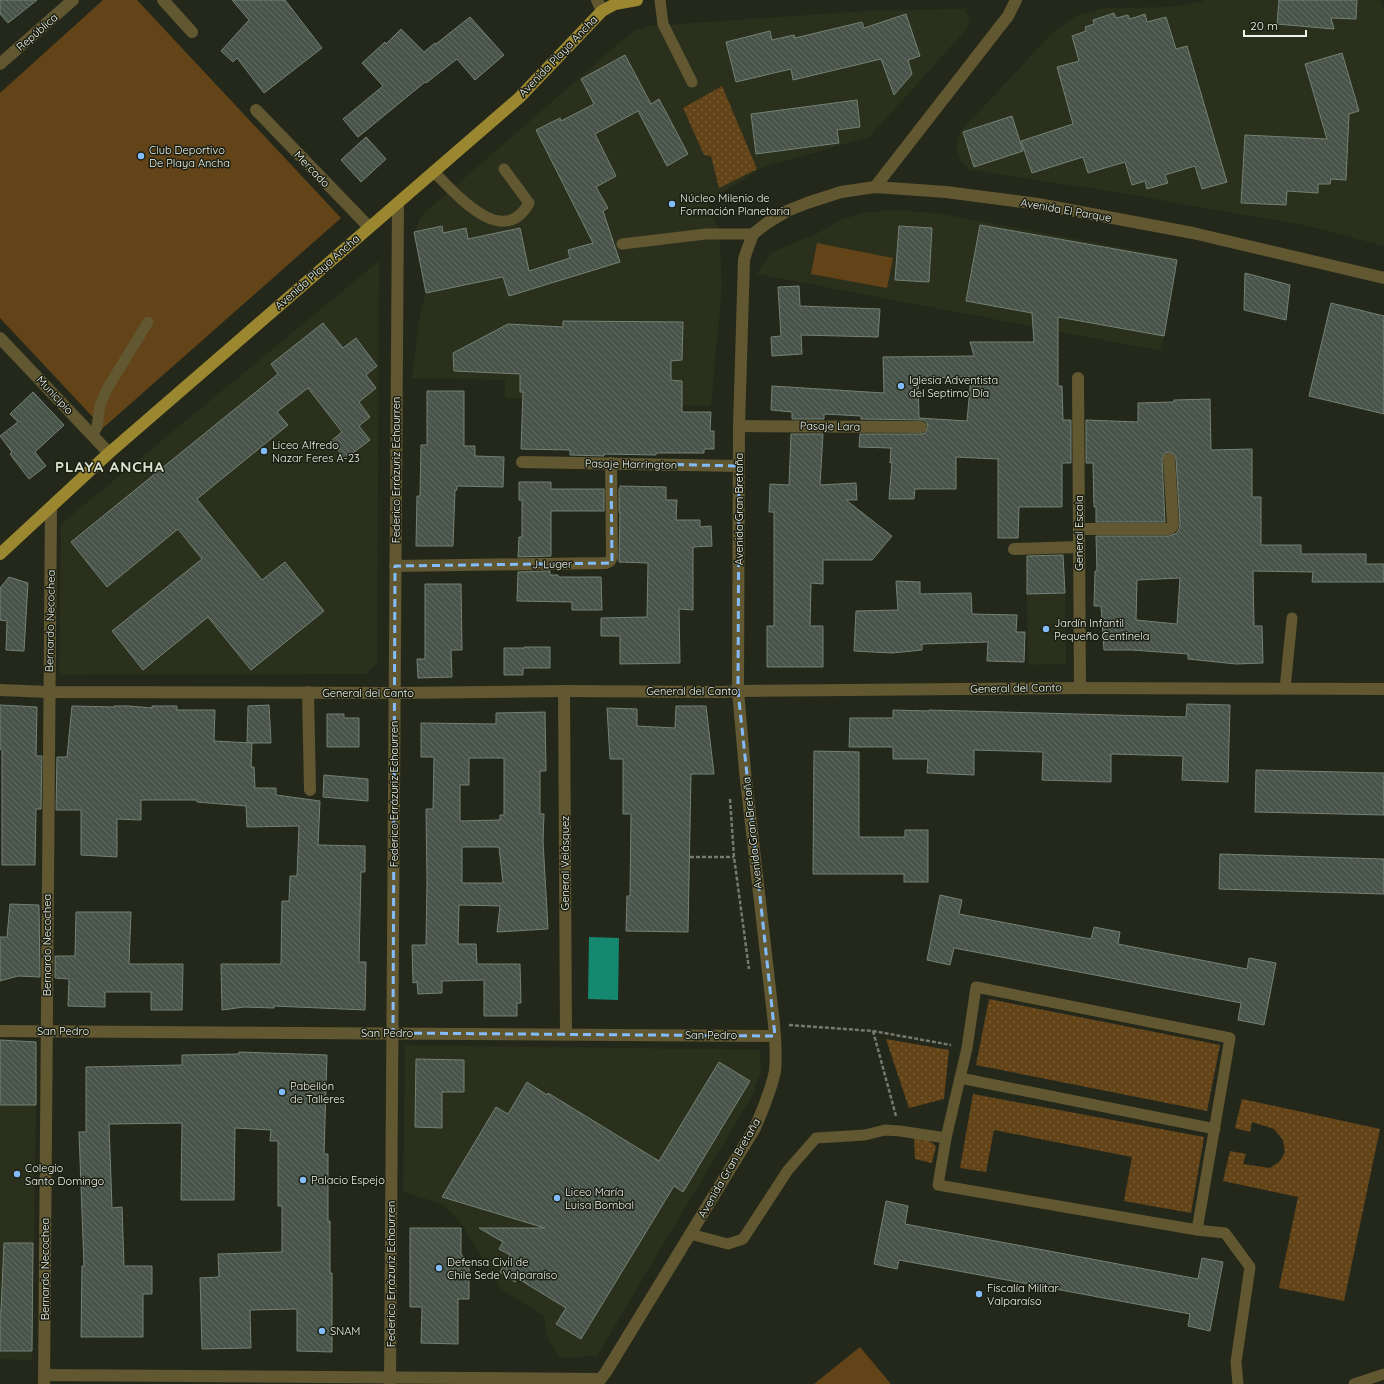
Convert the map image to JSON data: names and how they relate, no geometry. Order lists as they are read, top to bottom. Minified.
{"streets":{"main road":["Avenida Playa Ancha"],"street":["República","Mercado","Avenida El Parque","Municipio","Pasaje Lara","Pasaje Harrington","Federico Errázuriz Echaurren","Avenida Gran Bretaña","General Escala","J. Luger","Bernardo Necochea","General del Canto","General Velásquez","San Pedro"]},"crossings":[["Avenida Playa Ancha","Mercado"],["Avenida Playa Ancha","Municipio"],["Avenida Playa Ancha","Federico Errázuriz Echaurren"],["Avenida Playa Ancha","Bernardo Necochea"],["Avenida El Parque","Avenida Gran Bretaña"],["Pasaje Lara","Avenida Gran Bretaña"],["Pasaje Harrington","Avenida Gran Bretaña"],["Pasaje Harrington","J. Luger"],["Federico Errázuriz Echaurren","J. Luger"],["Federico Errázuriz Echaurren","General del Canto"],["Federico Errázuriz Echaurren","San Pedro"],["Avenida Gran Bretaña","General del Canto"],["Avenida Gran Bretaña","San Pedro"],["General Escala","General del Canto"],["Bernardo Necochea","General del Canto"],["Bernardo Necochea","San Pedro"],["General del Canto","General Velásquez"],["General Velásquez","San Pedro"]],"districts":["PLAYA ANCHA"],"places":["Club Deportivo De Playa Ancha","Núcleo Milenio de Formación Planetaria","Iglesia Adventista del Septimo Día","Liceo Alfredo Nazar Feres A-23","Jardín Infantil Pequeño Centinela","Pabellón de Talleres","Colegio Santo Domingo","Palacio Espejo","Liceo María Luisa Bombal","Defensa Civil de Chile Sede Valparaíso","Fiscalía Militar Valparaíso","SNAM"],"scale_bar":"20 m"}
